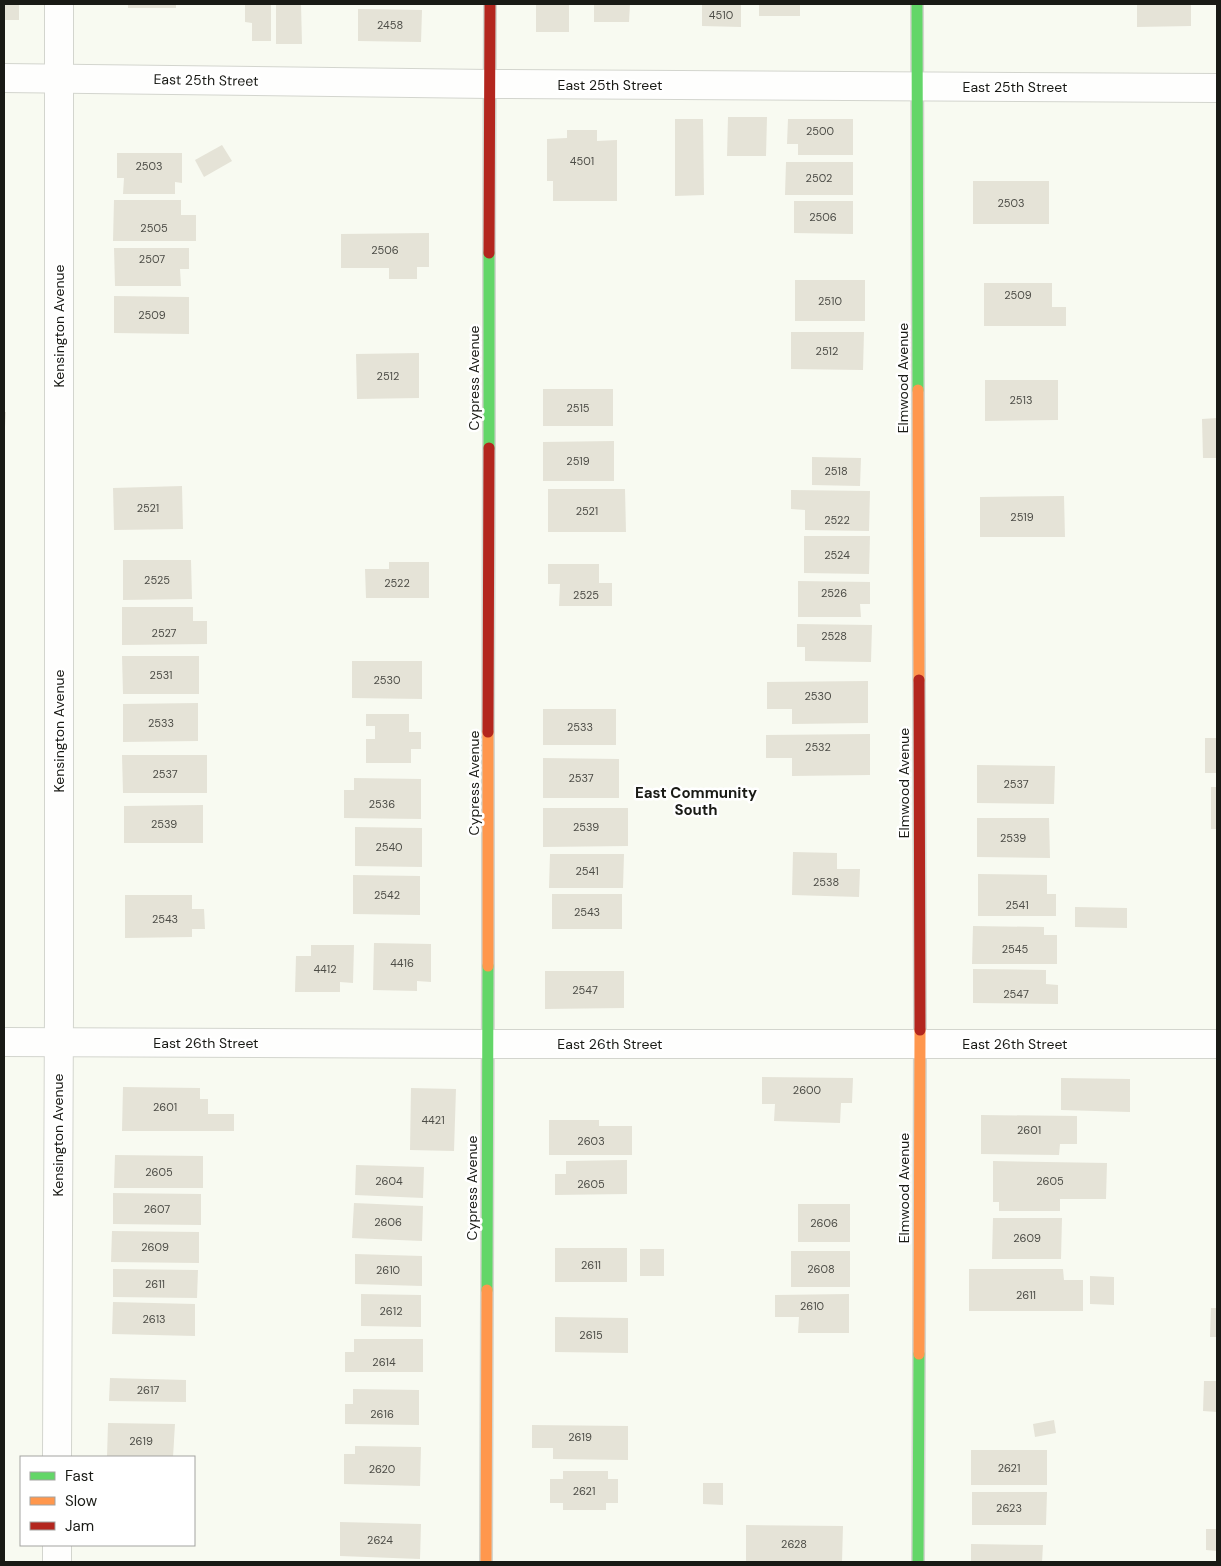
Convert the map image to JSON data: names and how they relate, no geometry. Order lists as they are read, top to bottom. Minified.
{"streets":{"street":["East 25th Street","Kensington Avenue","Cypress Avenue","Elmwood Avenue","East 26th Street"]},"crossings":[["East 25th Street","Kensington Avenue"],["East 25th Street","Cypress Avenue"],["East 25th Street","Elmwood Avenue"],["Kensington Avenue","East 26th Street"],["Cypress Avenue","East 26th Street"],["Elmwood Avenue","East 26th Street"]],"districts":["East Community South"],"house_numbers":["4510","2458","2500","4501","2503","2502","2503","2506","2505","2506","2507","2509","2510","2509","2512","2512","2513","2515","2519","2518","2521","2521","2519","2522","2524","2525","2522","2526","2525","2527","2528","2531","2530","2530","2533","2533","2532","2537","2537","2537","2536","2539","2539","2539","2540","2541","2538","2542","2541","2543","2543","2545","4416","4412","2547","2547","2600","2601","4421","2601","2603","2605","2604","2605","2605","2607","2606","2606","2609","2609","2611","2608","2610","2611","2611","2610","2612","2613","2615","2614","2617","2616","2619","2619","2621","2620","2621","2623","2624","2628"],"legend":["Fast","Slow","Jam"]}
